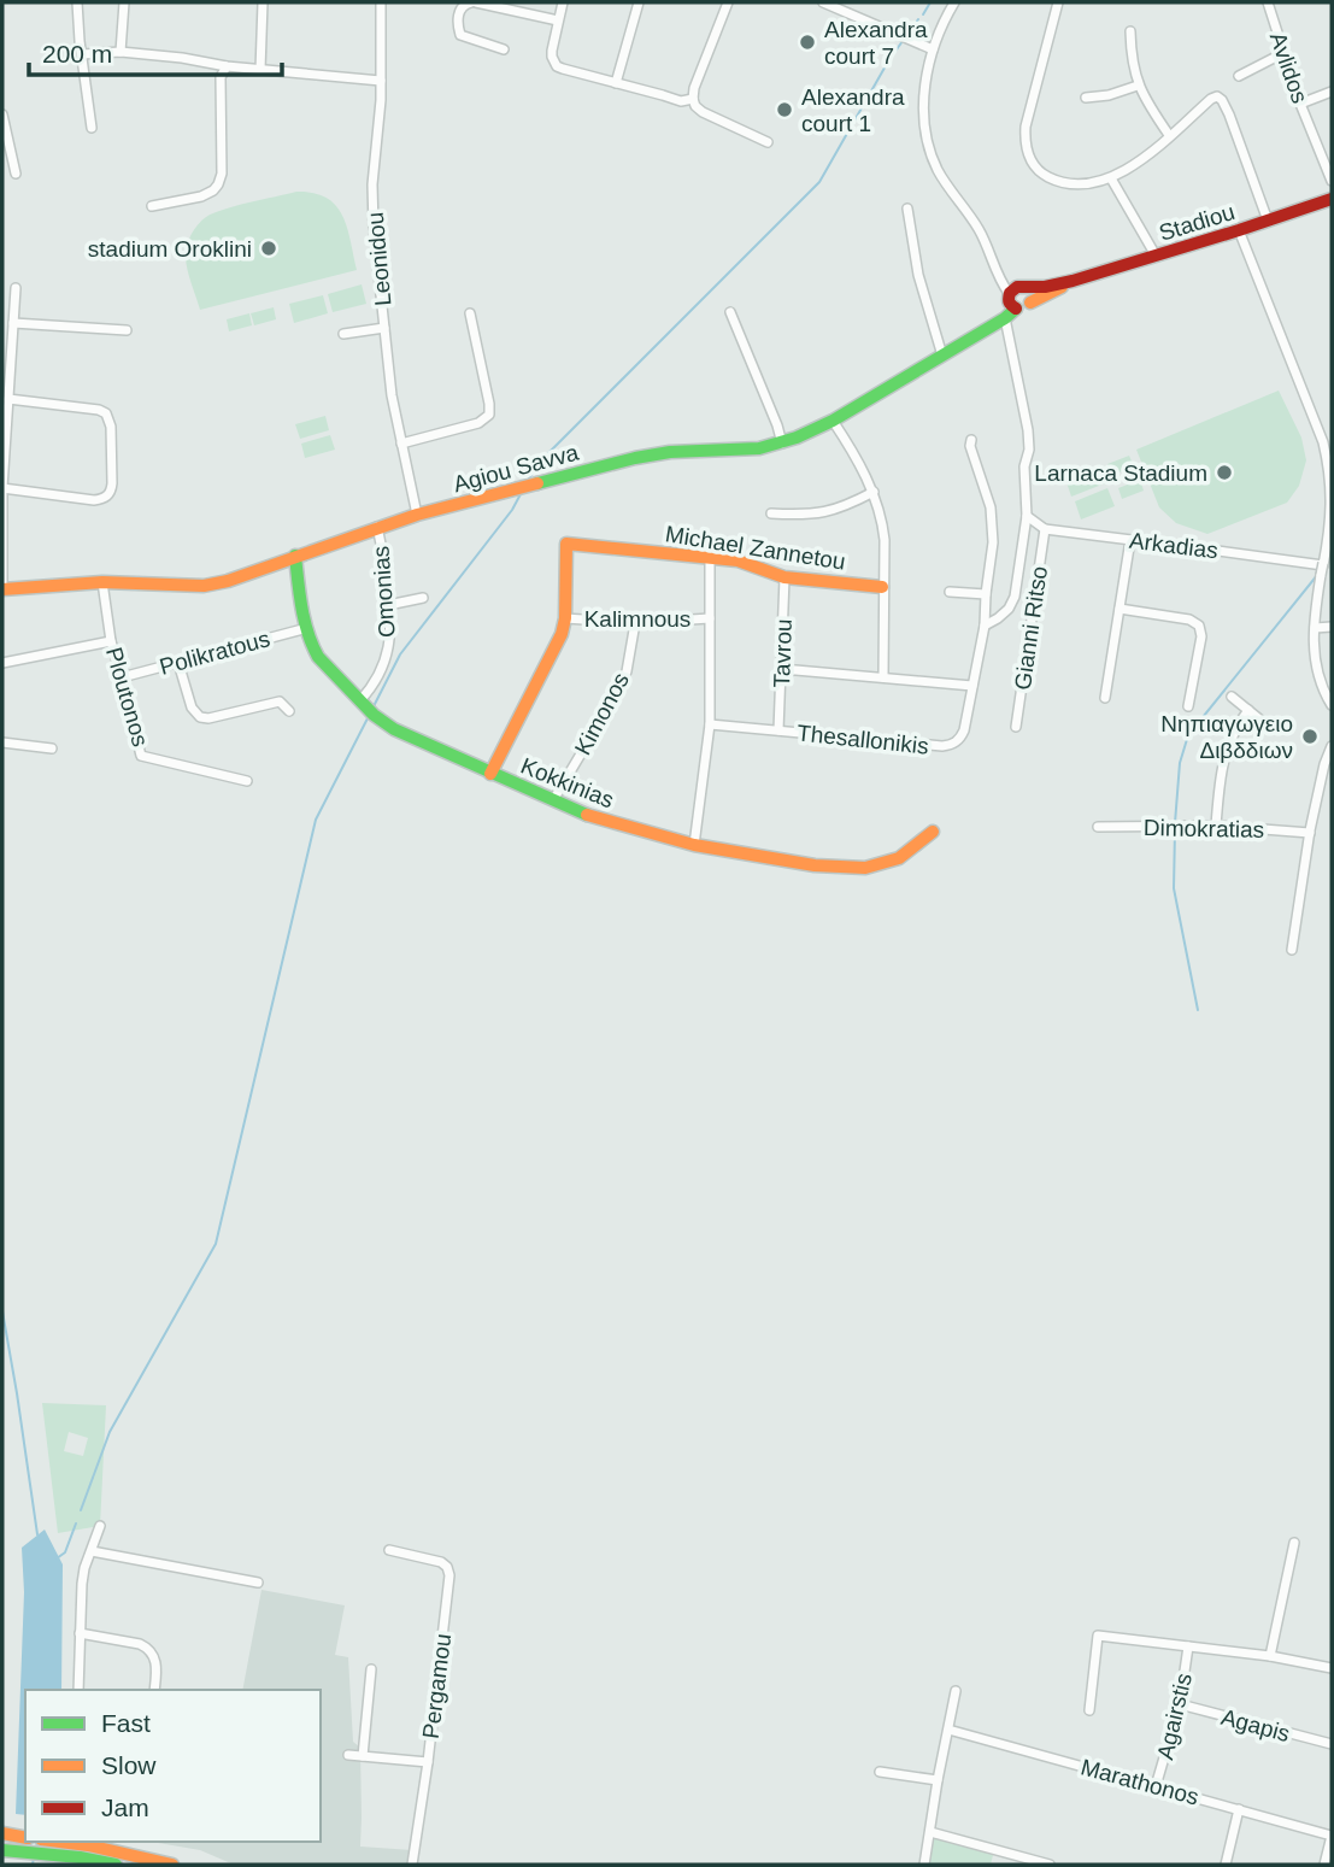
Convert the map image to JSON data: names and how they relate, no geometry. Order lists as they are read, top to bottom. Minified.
{"streets":{"street":["Avlidos","Stadiou","Leonidou","Agiou Savva","Arkadias","Michael Zannetou","Omonias","Kalimnous","Gianni Ritso","Polikratous","Tavrou","Ploutonos","Kimonos","Thesallonikis","Kokkinias","Dimokratias","Pergamou","Agairstis","Agapis","Marathonos"]},"crossings":[["Stadiou","Agiou Savva"],["Leonidou","Agiou Savva"],["Agiou Savva","Omonias"],["Agiou Savva","Ploutonos"],["Agiou Savva","Kokkinias"],["Arkadias","Gianni Ritso"],["Michael Zannetou","Kalimnous"],["Michael Zannetou","Tavrou"],["Michael Zannetou","Kokkinias"],["Omonias","Kokkinias"],["Kalimnous","Kimonos"],["Polikratous","Ploutonos"],["Polikratous","Kokkinias"],["Tavrou","Thesallonikis"],["Kimonos","Kokkinias"],["Agairstis","Agapis"],["Agairstis","Marathonos"]],"places":["Alexandra court 7","Alexandra court 1","stadium Oroklini","Larnaca Stadium","Νηπιαγωγειο Διβδδιων"],"legend":["Fast","Slow","Jam"],"scale_bar":"200 m"}
